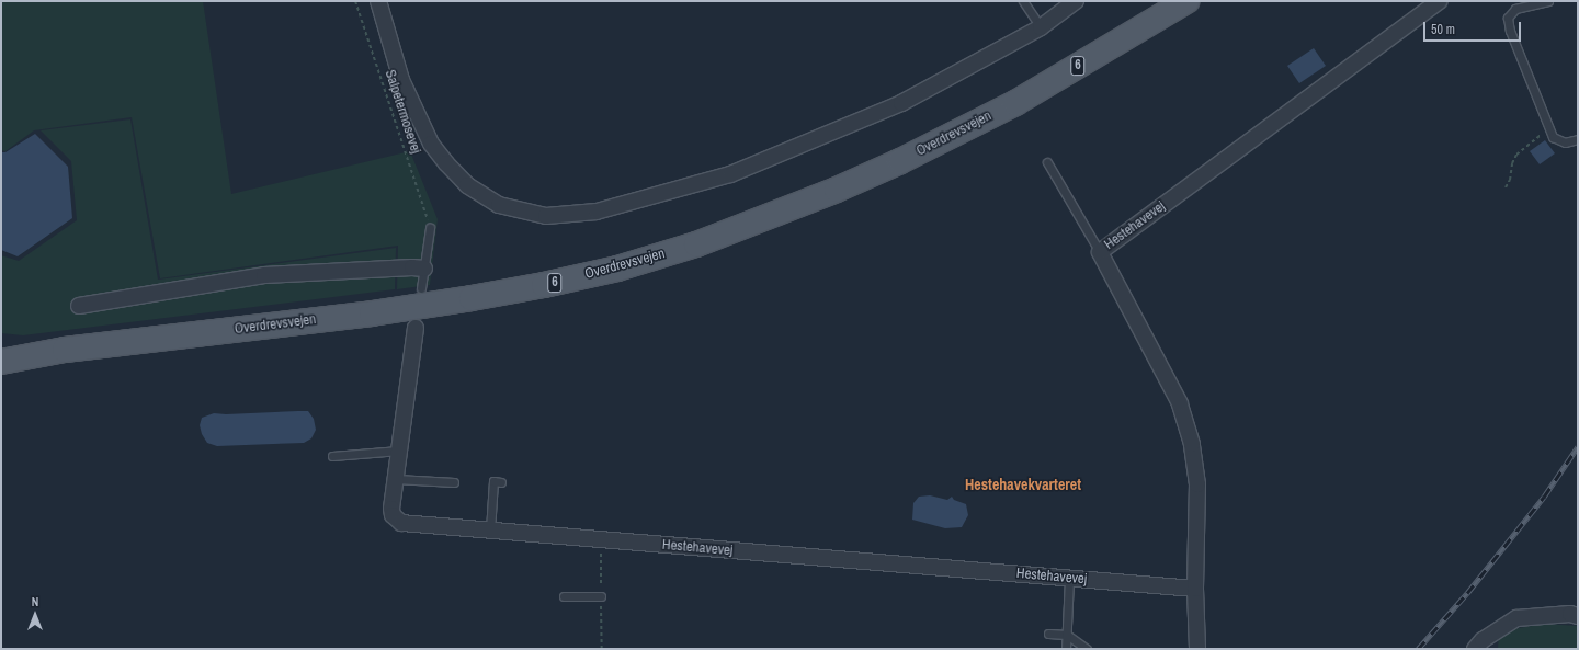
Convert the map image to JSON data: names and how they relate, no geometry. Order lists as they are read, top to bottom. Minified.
{"streets":{"main road":["6","Overdrevsvejen"],"street":["Hestehavevej"],"path":["Salpetermosevej"]},"districts":["Hestehavekvarteret"],"scale_bar":"50 m","north":"top"}
